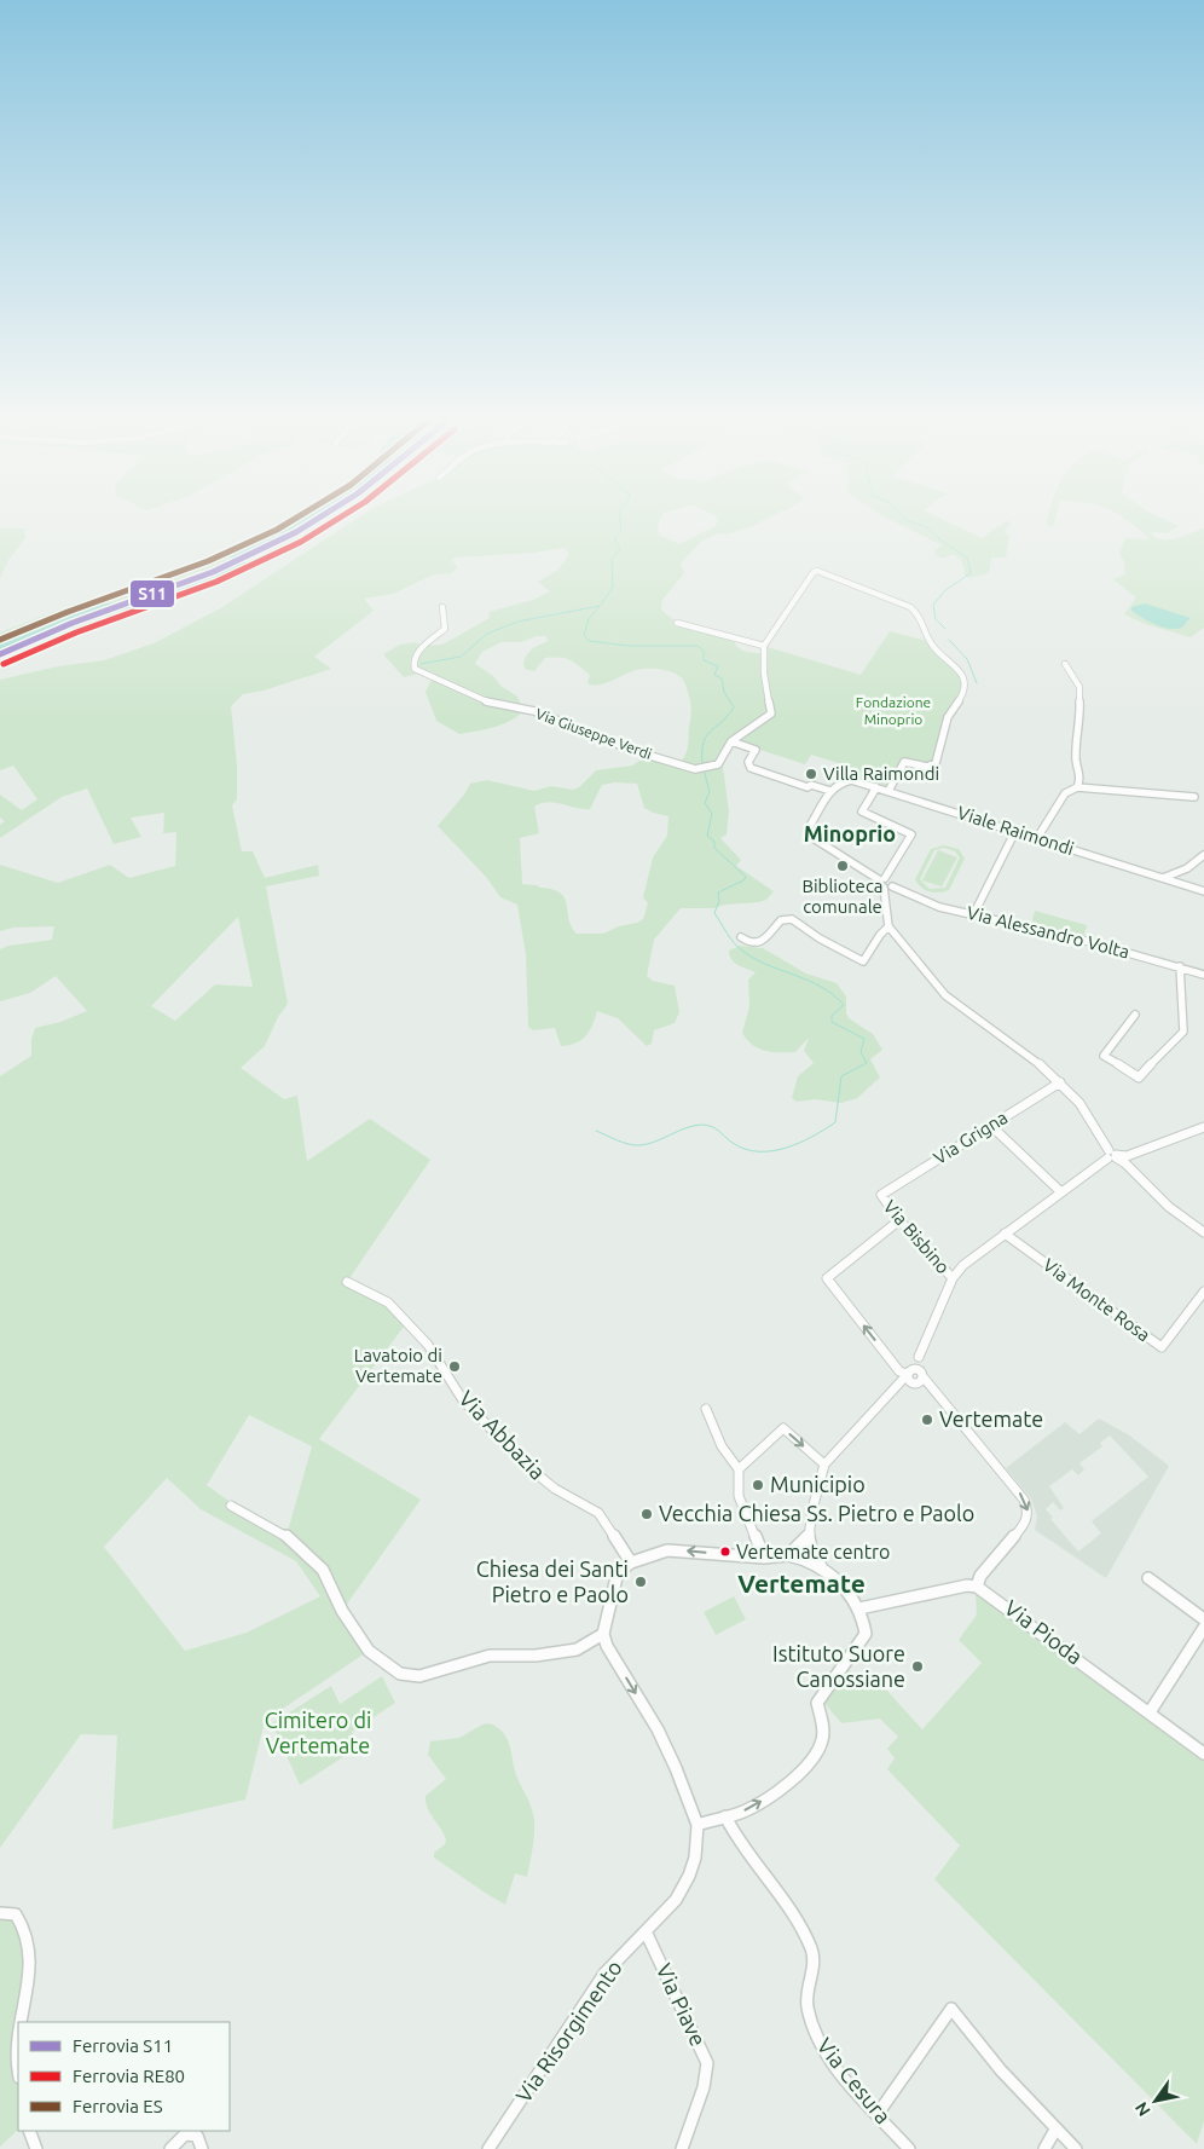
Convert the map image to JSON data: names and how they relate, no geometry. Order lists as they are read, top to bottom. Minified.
{"streets":{"street":["Via Giuseppe Verdi","Viale Raimondi","Via Alessandro Volta","Via Grigna","Via Bisbino","Via Monte Rosa","Via Abbazia","Via Pioda","Via Piave","Via Risorgimento","Via Cesura"]},"crossings":[["Viale Raimondi","Via Alessandro Volta"],["Via Grigna","Via Bisbino"],["Via Piave","Via Risorgimento"]],"districts":["Minoprio","Vertemate"],"parks":["Fondazione Minoprio","Cimitero di Vertemate"],"places":["Villa Raimondi","Biblioteca comunale","Lavatoio di Vertemate","Vertemate","Municipio","Vecchia Chiesa Ss. Pietro e Paolo","Vertemate centro","Chiesa dei Santi Pietro e Paolo","Istituto Suore Canossiane"],"lines":["rail line S11","rail line RE80","rail line ES"],"legend":["Ferrovia S11","Ferrovia RE80","Ferrovia ES"],"north":"bottom left"}
